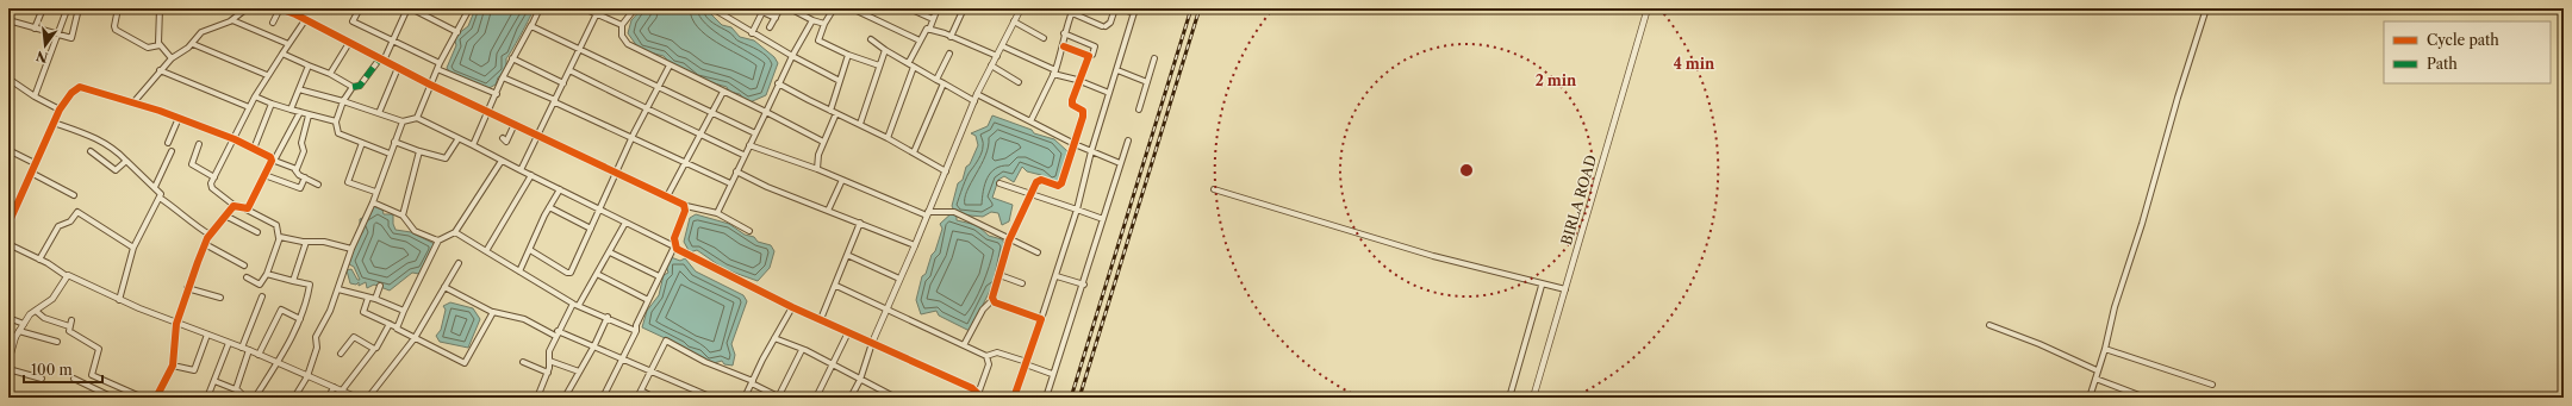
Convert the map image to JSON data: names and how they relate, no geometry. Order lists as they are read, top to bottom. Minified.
{"streets":{"street":["BIRLA ROAD"]},"legend":["Cycle path","Path"],"scale_bar":"100 m","north":"bottom","rings":["4 min","2 min"]}
